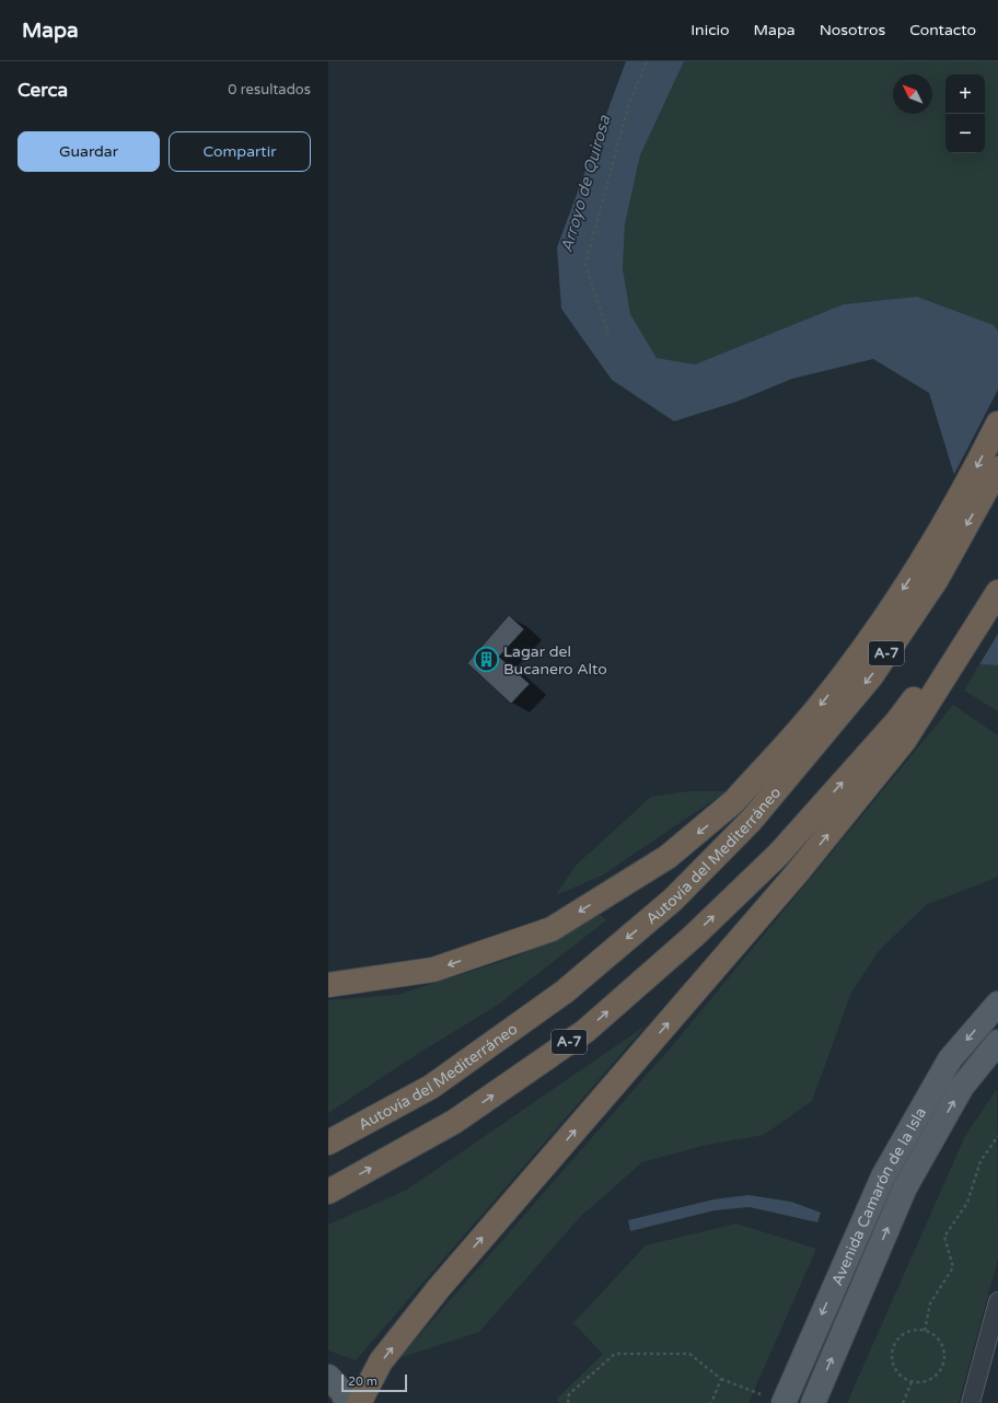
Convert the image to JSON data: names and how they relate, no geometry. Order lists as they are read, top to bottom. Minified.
{"streets":{"highway":["A-7","Autovía del Mediterráneo"],"main road":["Avenida Camarón de la Isla"]},"water":["Arroyo de Quirosa"],"places":{"building":["Lagar del Bucanero Alto"]},"scale_bar":"20 m","north":"top left","page":{"header":"Mapa","nav":["Inicio","Mapa","Nosotros","Contacto"],"heading":["Cerca","0 resultados"],"map_buttons":["+","−"],"buttons":["Guardar","Compartir"],"scale":"20 m"}}
